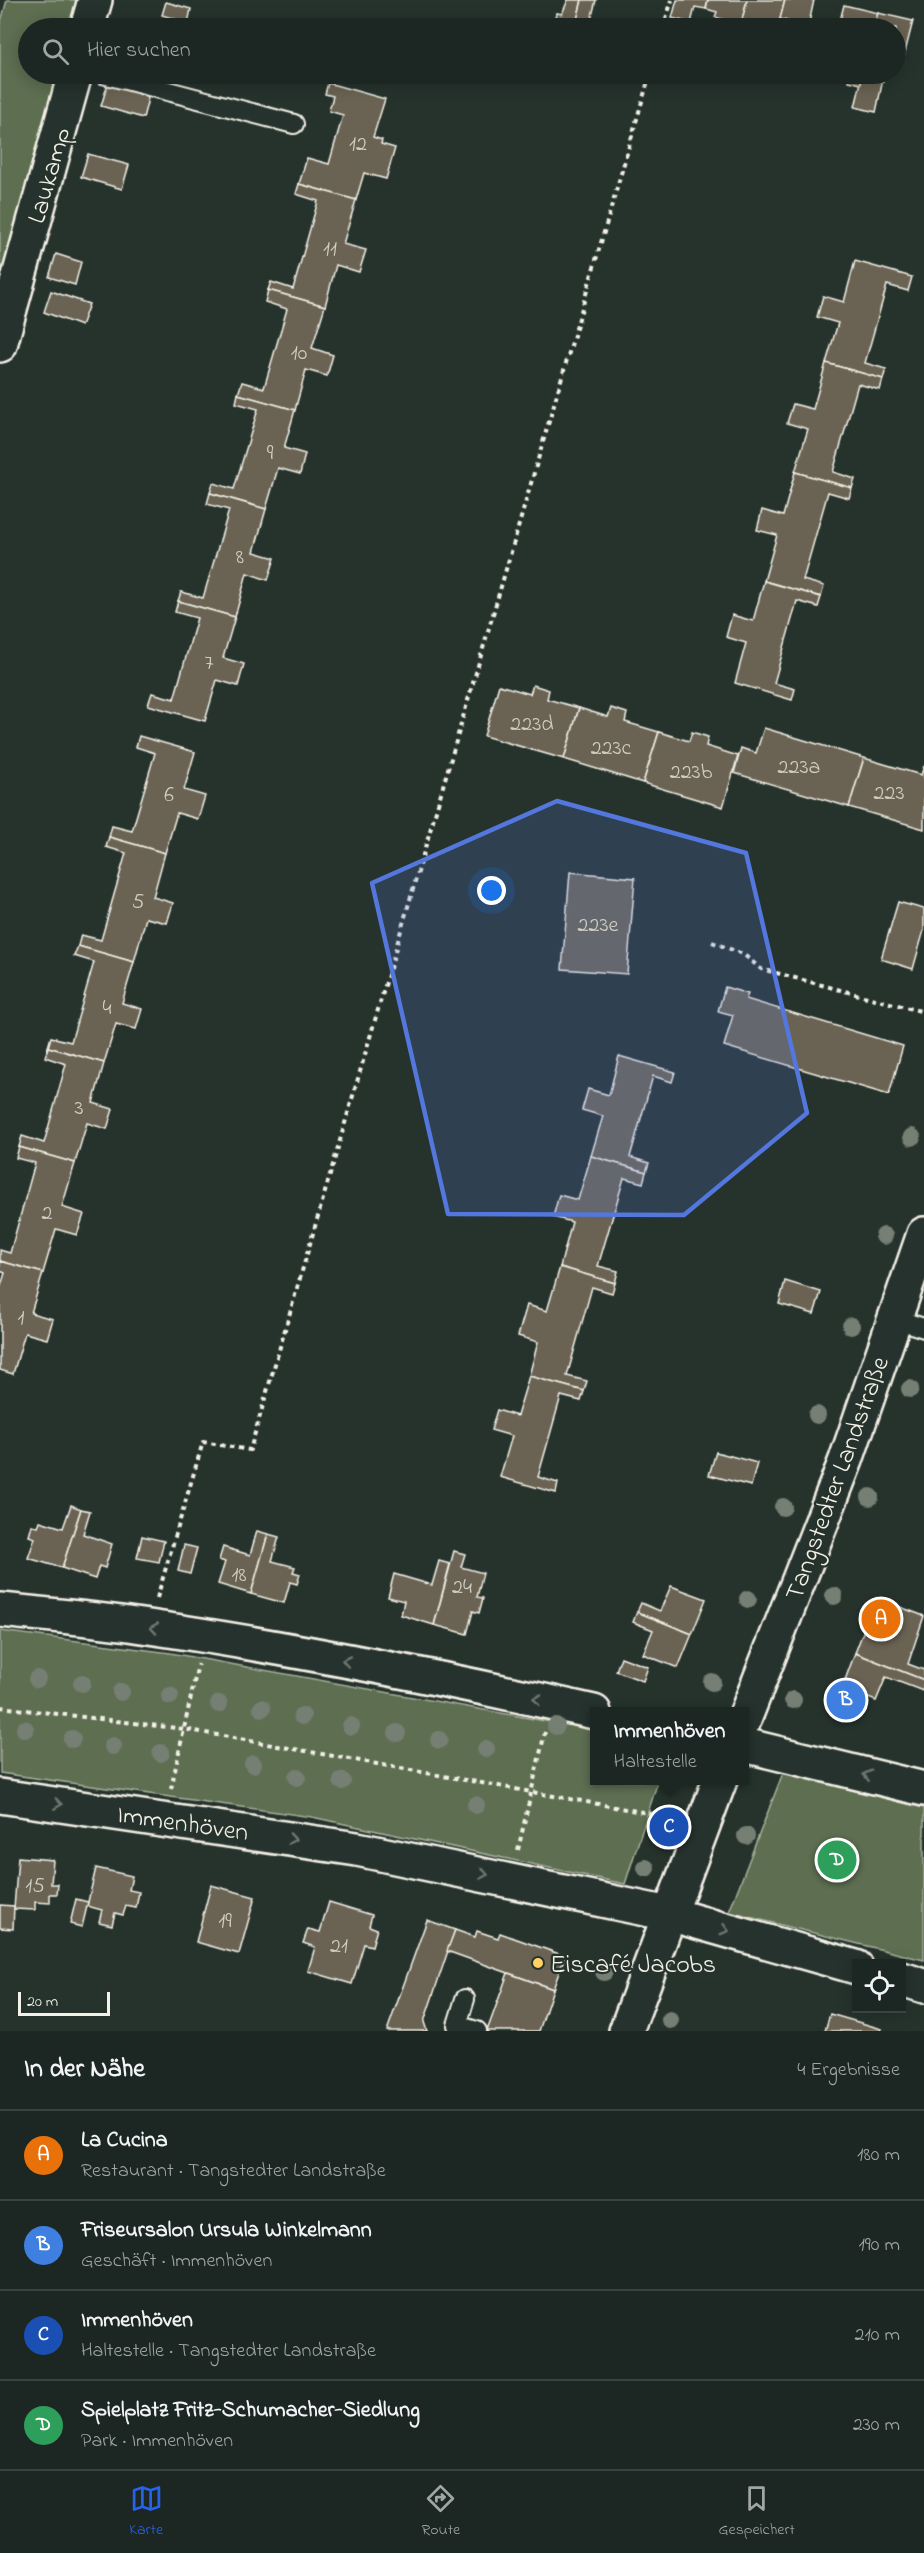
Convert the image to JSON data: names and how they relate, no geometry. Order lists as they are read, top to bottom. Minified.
{"streets":{"street":["Laukamp","Tangstedter Landstraße","Immenhöven"]},"places":["Eiscafé Jacobs"],"house_numbers":["12","11","10","9","8","7","223d","223c","223a","223b","223","6","5","223e","4","3","2","1","18","24","15","19","21"],"scale_bar":"20 m","page":{"search":"Hier suchen","pins":["A","B","C","D"],"popup":["Immenhöven","Haltestelle"],"scale":"20 m","heading":["In der Nähe","4 Ergebnisse"],"list":[{"mark":"A","name":"La Cucina","note":"Restaurant · Tangstedter Landstraße","value":"180 m"},{"mark":"B","name":"Friseursalon Ursula Winkelmann","note":"Geschäft · Immenhöven","value":"190 m"},{"mark":"C","name":"Immenhöven","note":"Haltestelle · Tangstedter Landstraße","value":"210 m"},{"mark":"D","name":"Spielplatz Fritz-Schumacher-Siedlung","note":"Park · Immenhöven","value":"230 m"}],"nav":["Karte","Route","Gespeichert"]}}
